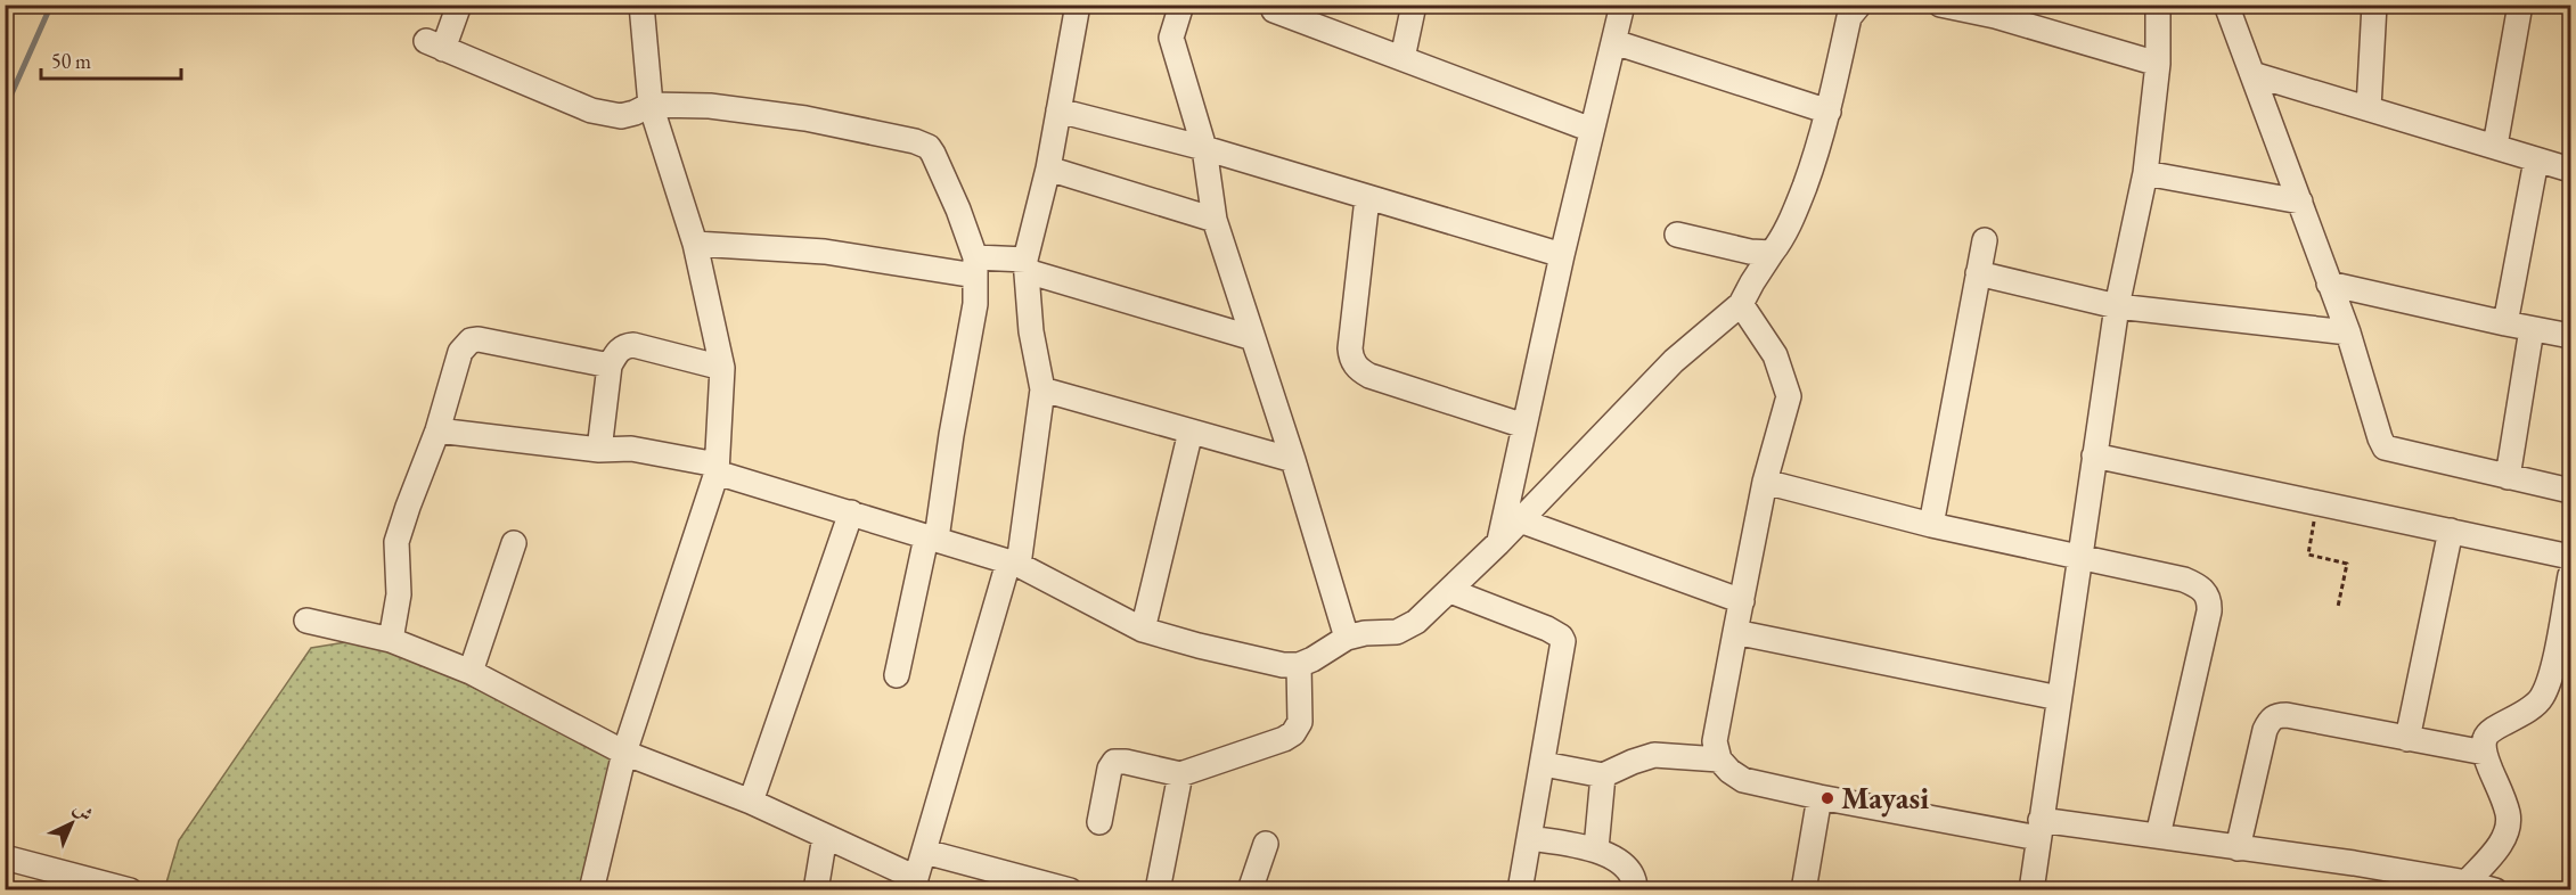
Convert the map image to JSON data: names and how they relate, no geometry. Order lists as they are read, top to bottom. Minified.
{"places":["Mayasi"],"scale_bar":"50 m","north":"top right"}
